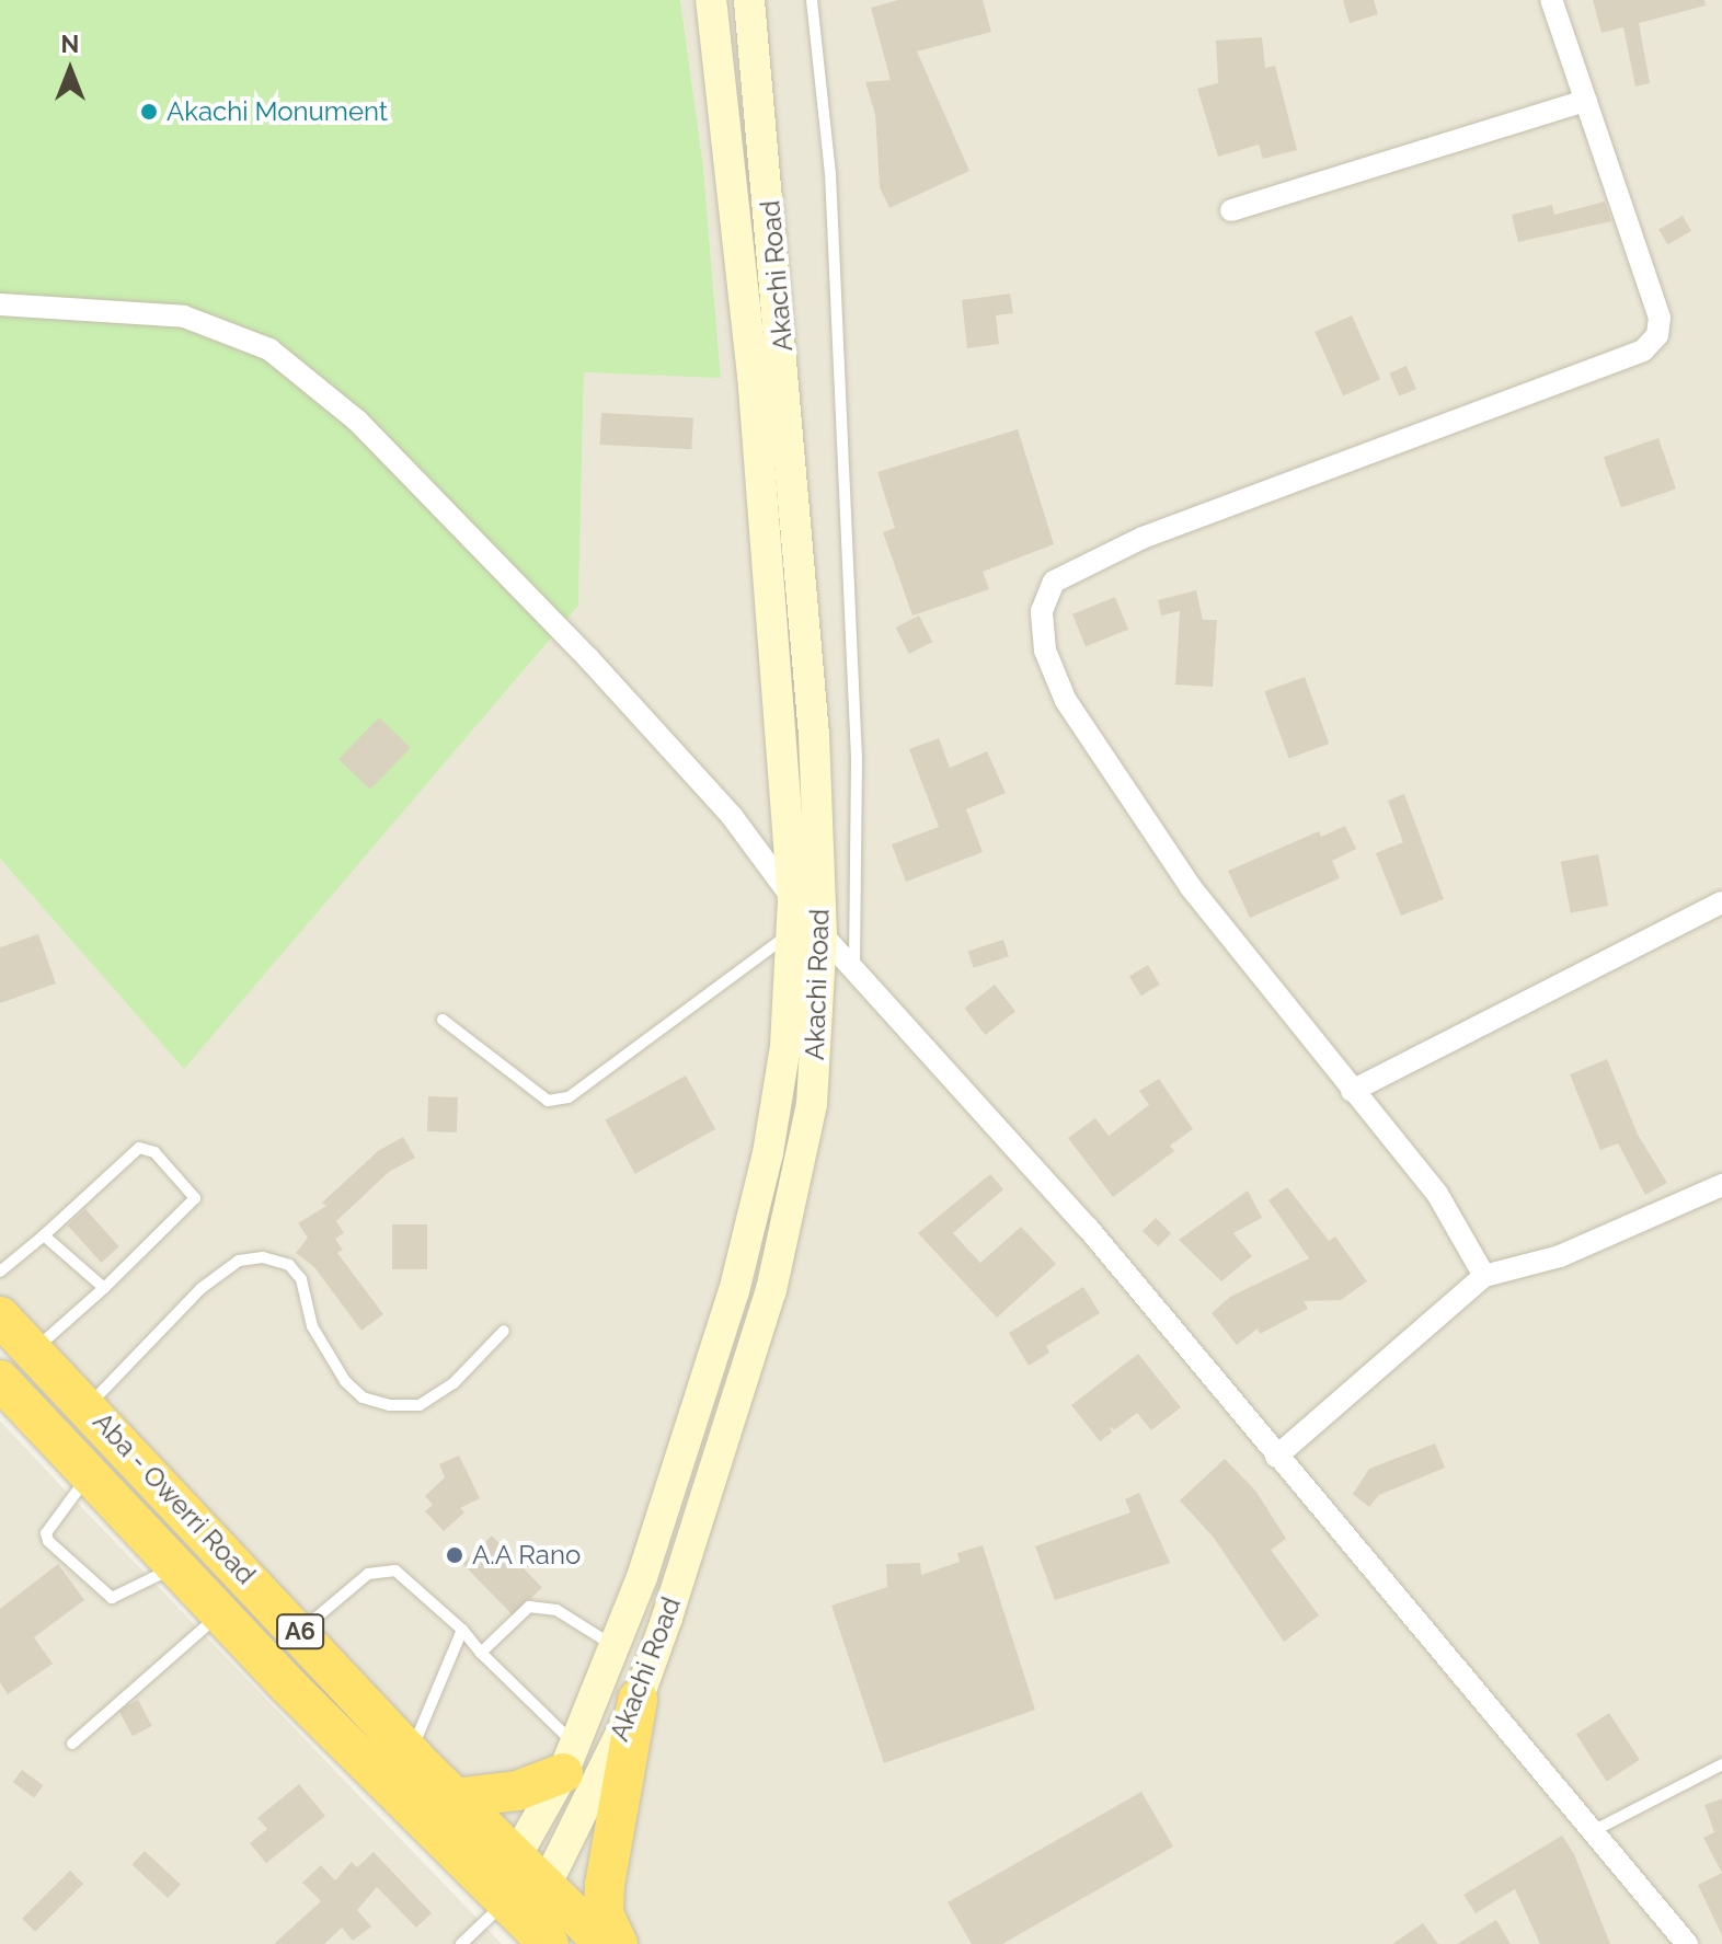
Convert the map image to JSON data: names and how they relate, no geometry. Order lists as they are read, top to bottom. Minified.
{"streets":{"highway":["Aba - Owerri Road","A6"],"main road":["Akachi Road"]},"crossings":[["Akachi Road","Aba - Owerri Road"]],"places":["Akachi Monument","A.A Rano"],"north":"top"}
